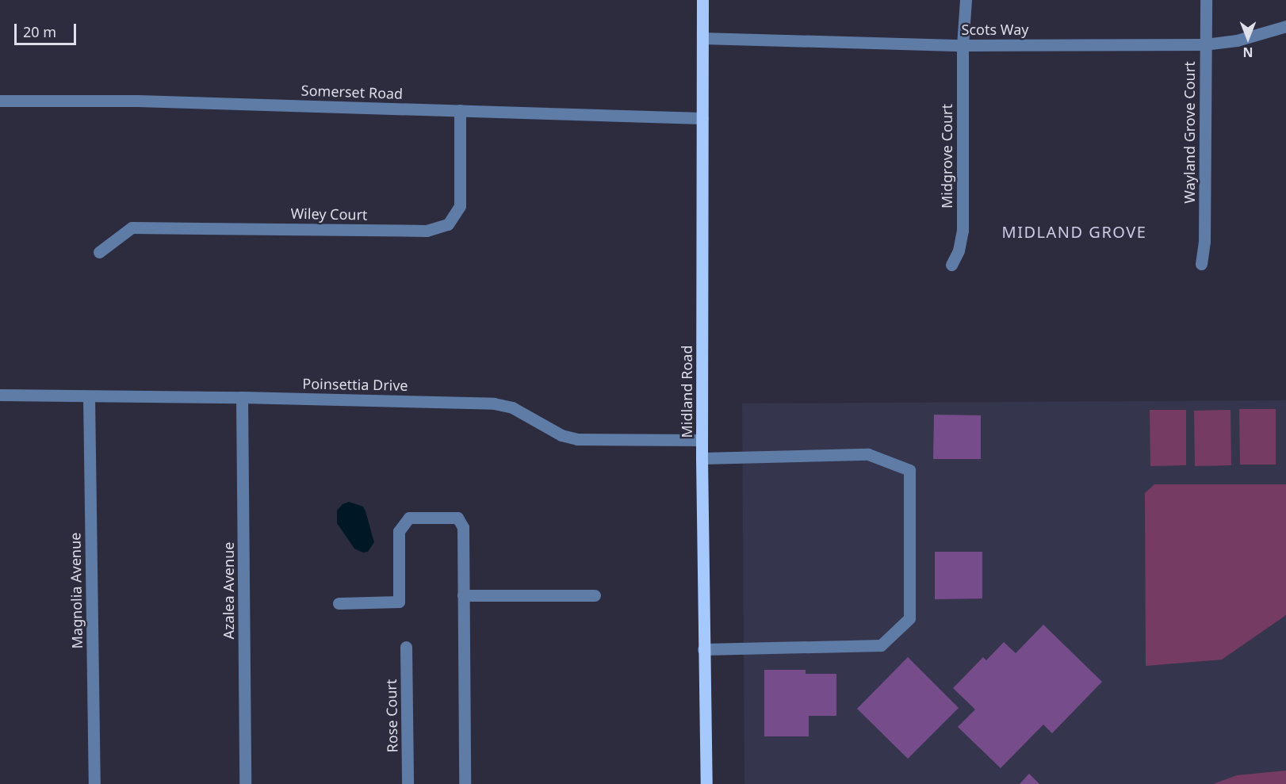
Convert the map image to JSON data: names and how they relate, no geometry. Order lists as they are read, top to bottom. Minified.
{"streets":{"main road":["Midland Road"],"street":["Scots Way","Somerset Road","Wayland Grove Court","Midgrove Court","Wiley Court","Poinsettia Drive","Magnolia Avenue","Azalea Avenue","Rose Court"]},"crossings":[["Scots Way","Wayland Grove Court"],["Scots Way","Midgrove Court"],["Scots Way","Midland Road"],["Somerset Road","Wiley Court"],["Somerset Road","Midland Road"],["Poinsettia Drive","Midland Road"],["Poinsettia Drive","Magnolia Avenue"],["Poinsettia Drive","Azalea Avenue"]],"districts":["MIDLAND GROVE"],"scale_bar":"20 m","north":"bottom"}
